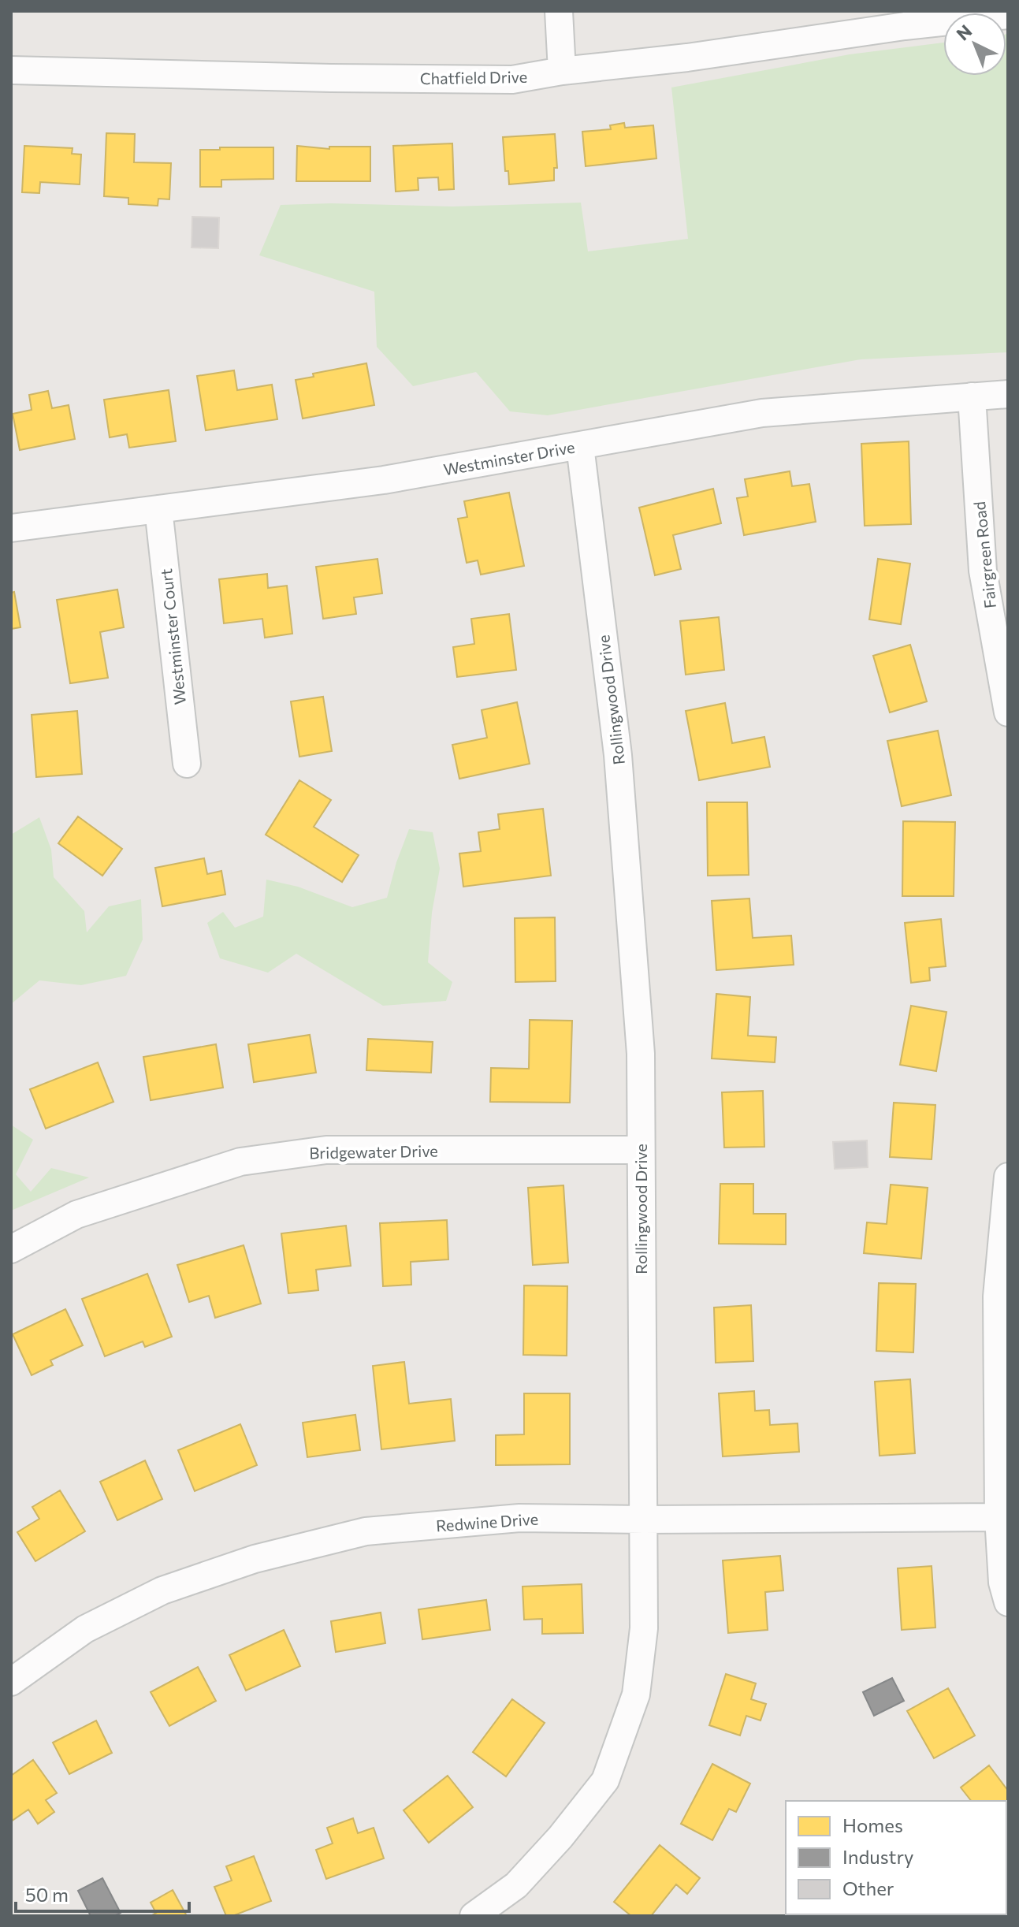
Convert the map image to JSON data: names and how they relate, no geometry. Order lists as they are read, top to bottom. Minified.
{"streets":{"street":["Chatfield Drive","Westminster Drive","Fairgreen Road","Westminster Court","Rollingwood Drive","Bridgewater Drive","Redwine Drive"]},"crossings":[["Westminster Drive","Fairgreen Road"],["Westminster Drive","Westminster Court"],["Westminster Drive","Rollingwood Drive"],["Rollingwood Drive","Bridgewater Drive"],["Rollingwood Drive","Redwine Drive"]],"legend":["Homes","Industry","Other"],"scale_bar":"50 m","north":"top left"}
